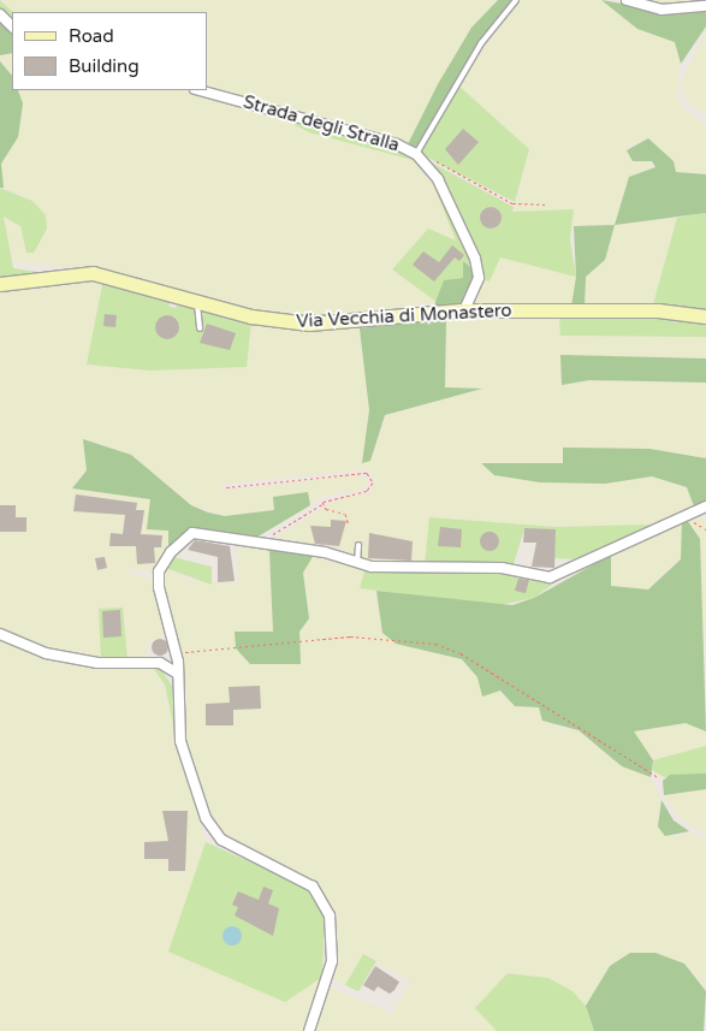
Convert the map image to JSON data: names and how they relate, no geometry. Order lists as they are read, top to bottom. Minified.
{"streets":{"street":["Strada degli Stralla","Via Vecchia di Monastero"]},"crossings":[["Strada degli Stralla","Via Vecchia di Monastero"]],"legend":["Road","Building"]}
